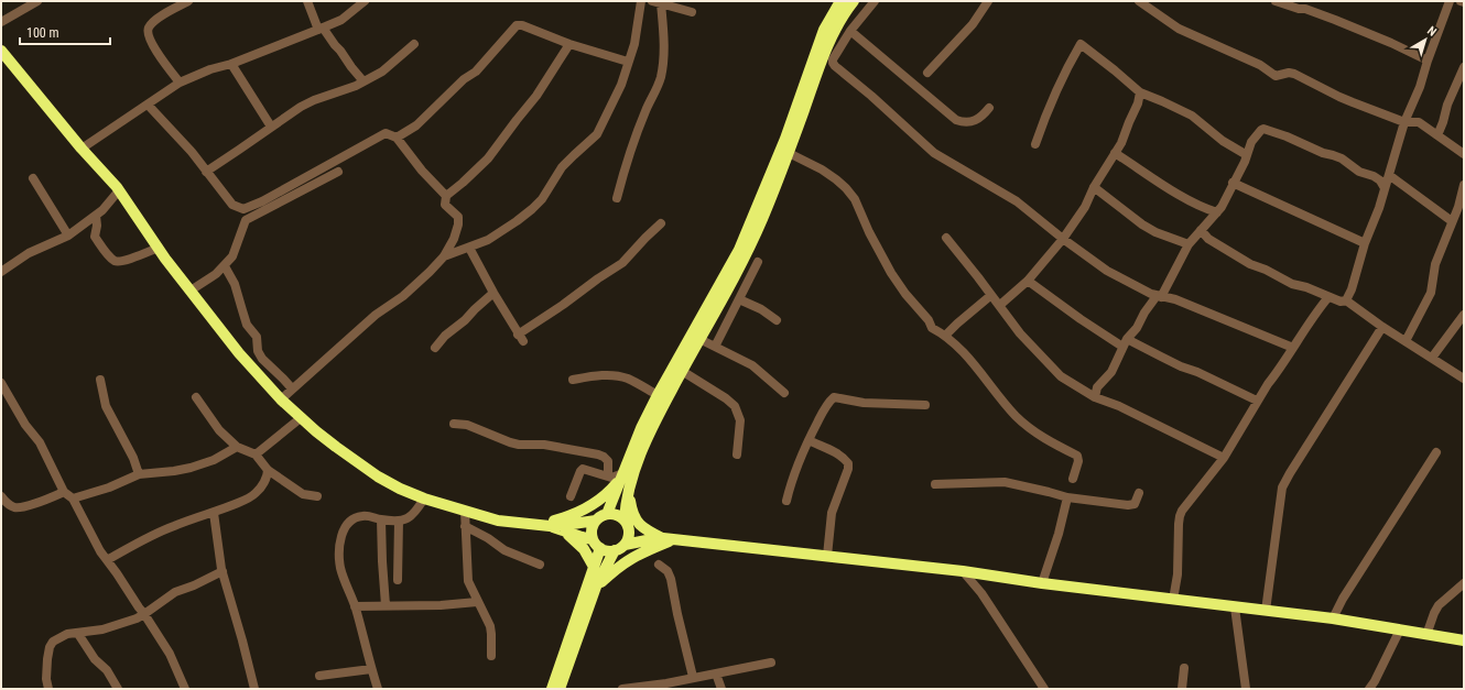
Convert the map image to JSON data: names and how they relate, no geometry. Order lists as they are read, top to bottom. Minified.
{"scale_bar":"100 m","north":"top right"}
